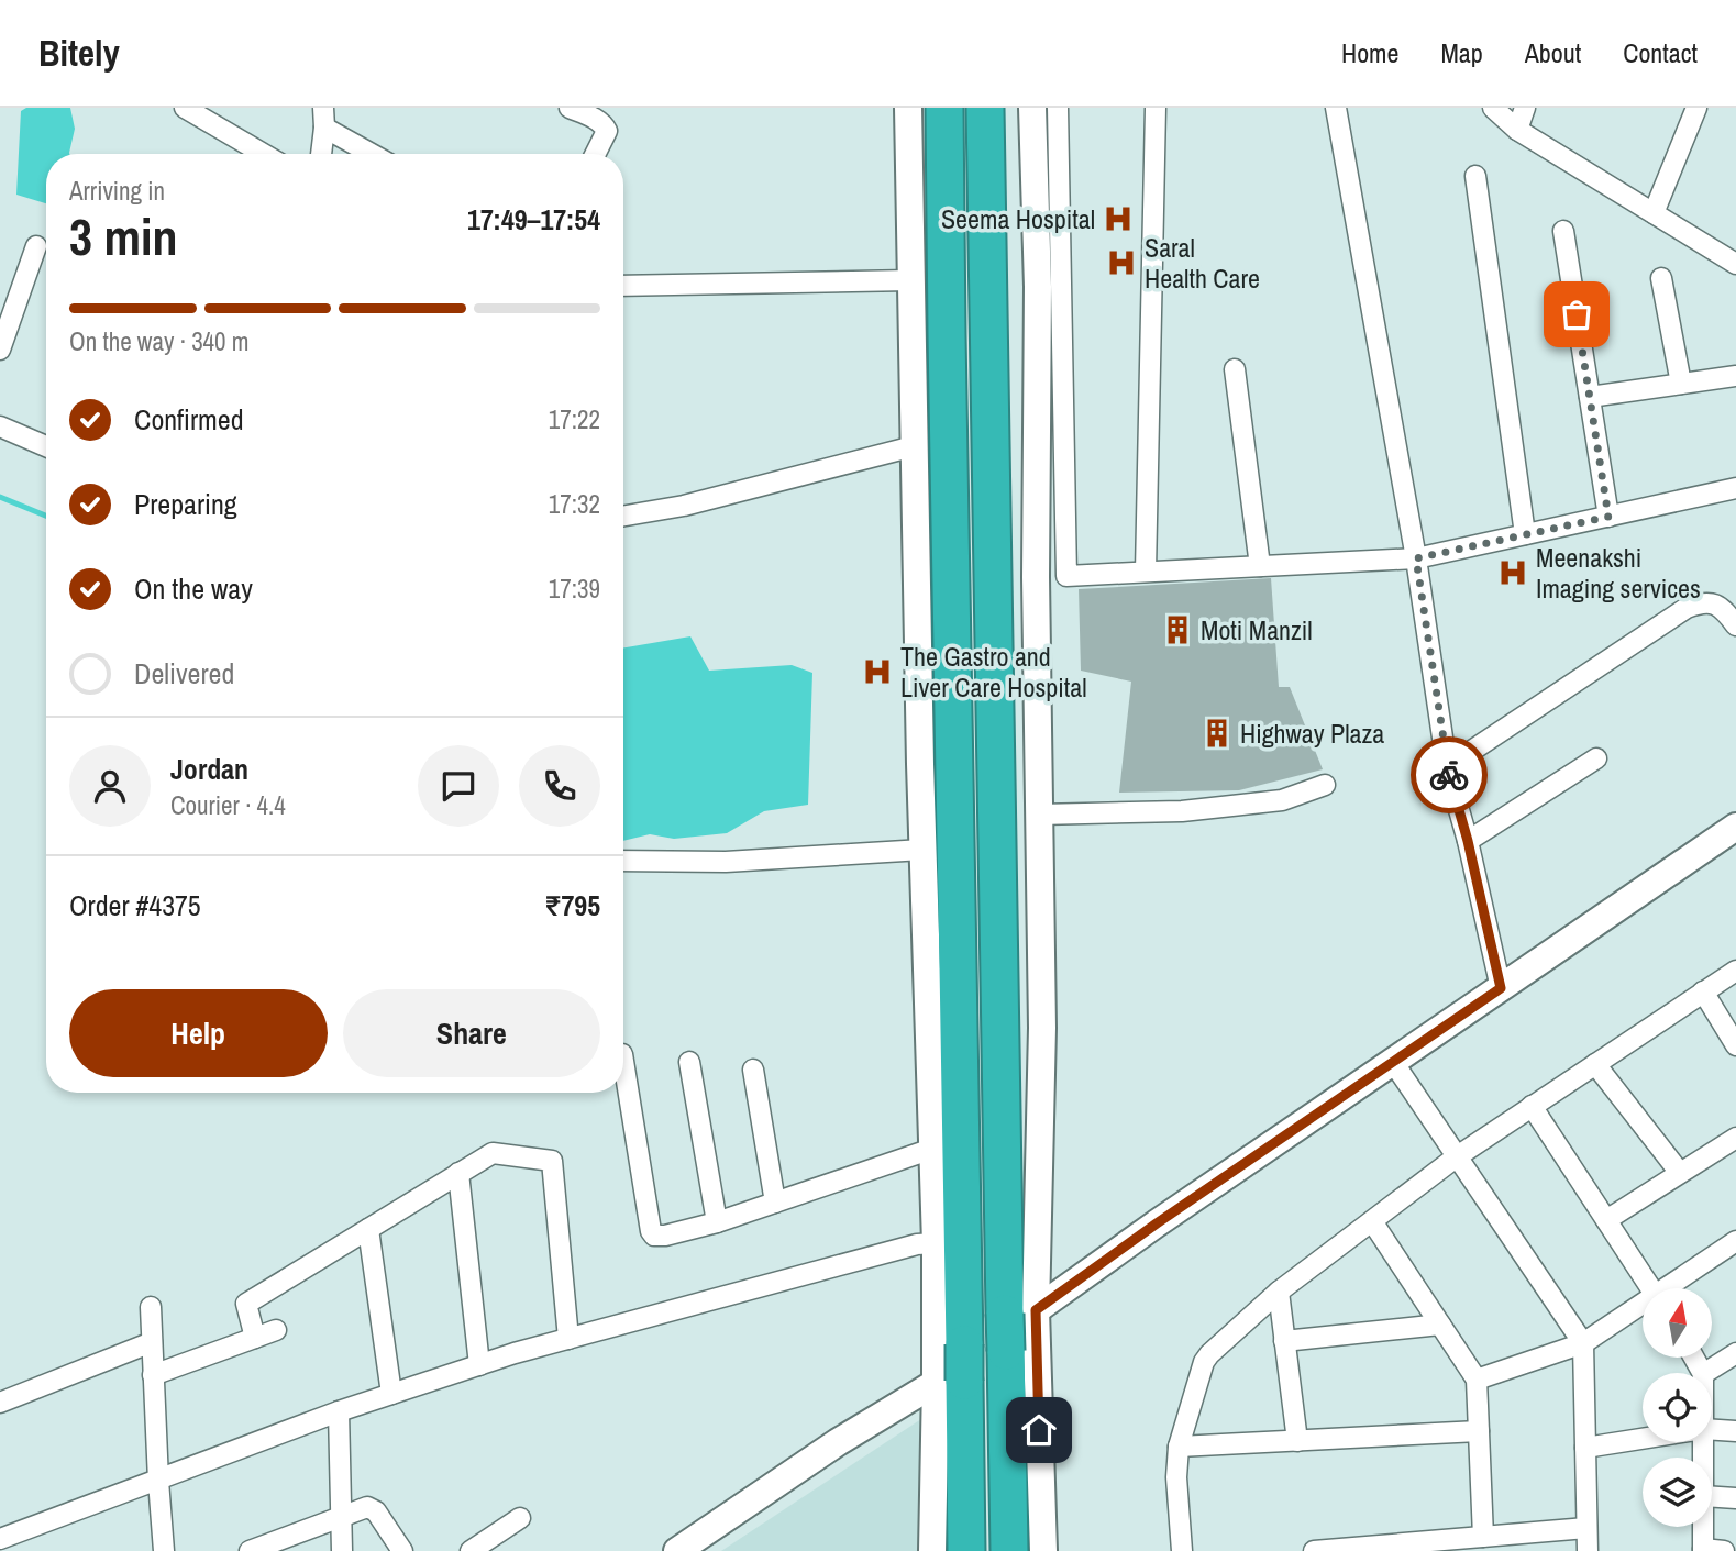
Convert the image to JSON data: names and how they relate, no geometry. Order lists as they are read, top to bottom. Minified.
{"places":{"hospital":["Seema Hospital","Saral Health Care","Meenakshi Imaging services","The Gastro and Liver Care Hospital"],"building":["Moti Manzil","Highway Plaza"]},"north":"top","page":{"header":"Bitely","nav":["Home","Map","About","Contact"],"heading":["3 min","Arriving in","17:49–17:54"],"panel":["Jordan","Courier · 4.4","Order #4375","₹795"],"bar":"On the way · 340 m","list":[["Confirmed","17:22"],["Preparing","17:32"],["On the way","17:39"],"Delivered"],"buttons":["Help","Share"]}}
